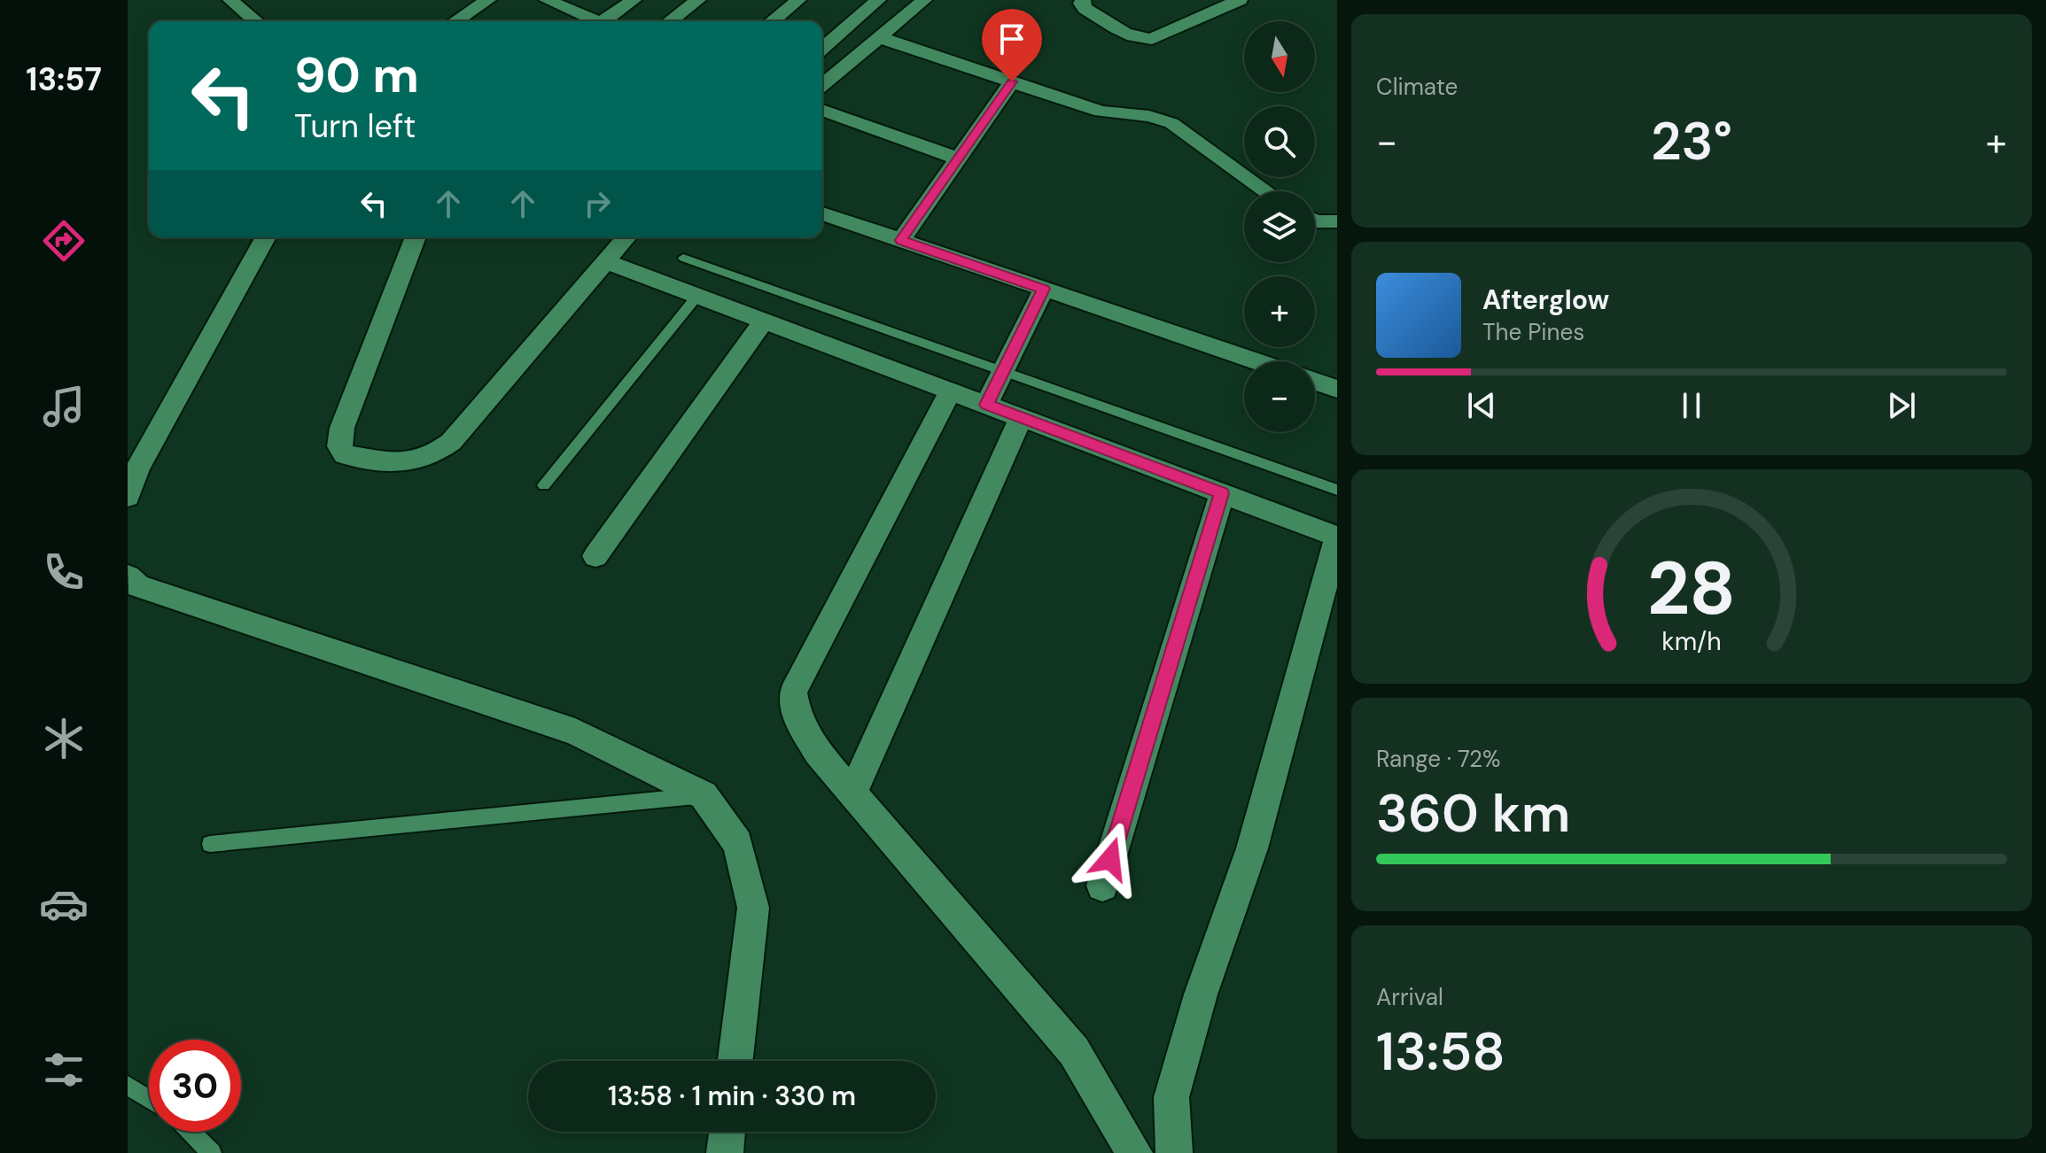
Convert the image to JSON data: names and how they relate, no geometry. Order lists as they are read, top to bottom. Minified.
{"north":"bottom","page":{"tabs":"13:57","tile":["Climate",["Range · 72%","360 km"],["Arrival","13:58"]],"map_buttons":["+","−"],"turn":["90 m","Turn left"],"heat":["−","23°","+"],"song":["Afterglow","The Pines"],"limit":"30","trip":"13:58 · 1 min · 330 m","gauge":["28","km/h"]}}
